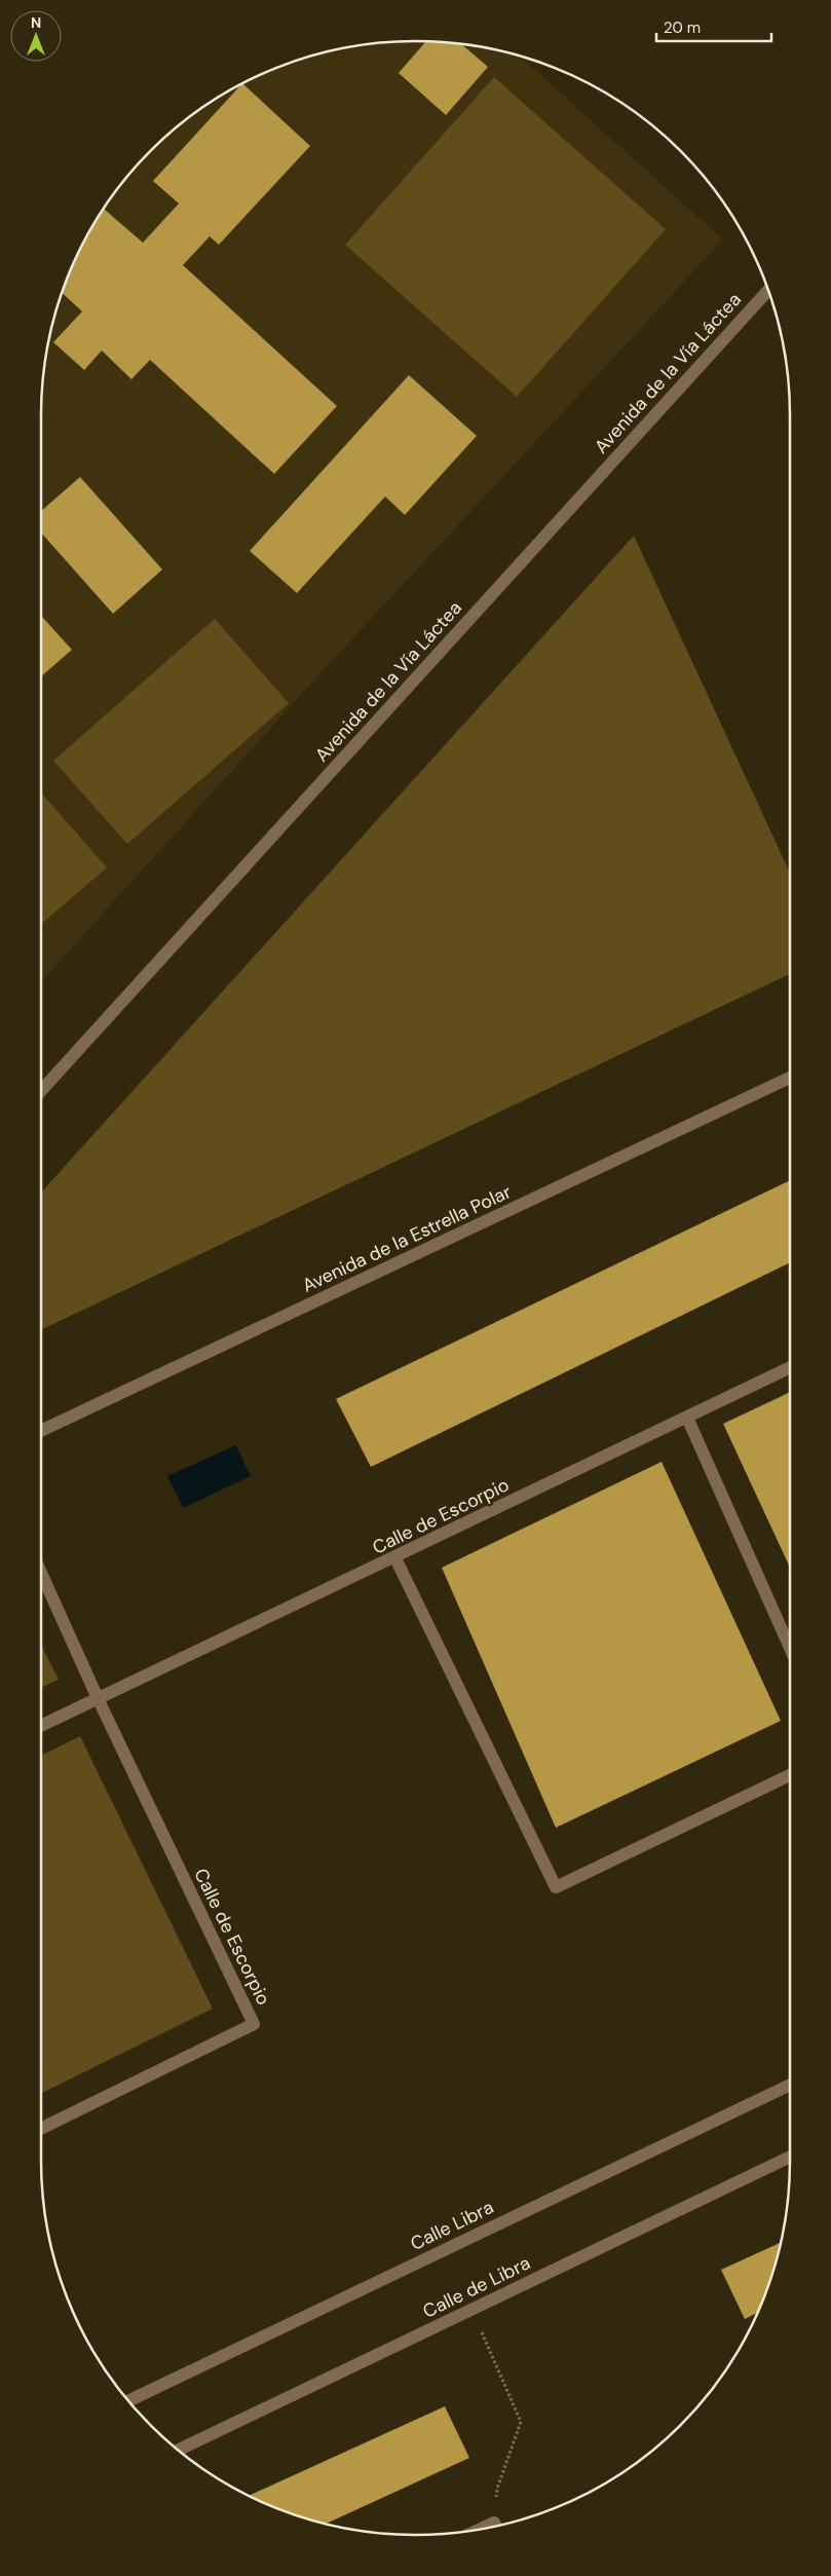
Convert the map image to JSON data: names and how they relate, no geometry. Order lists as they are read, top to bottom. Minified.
{"streets":{"street":["Avenida de la Vía Láctea","Avenida de la Estrella Polar","Calle de Escorpio","Calle Libra","Calle de Libra"]},"scale_bar":"20 m","north":"top"}
